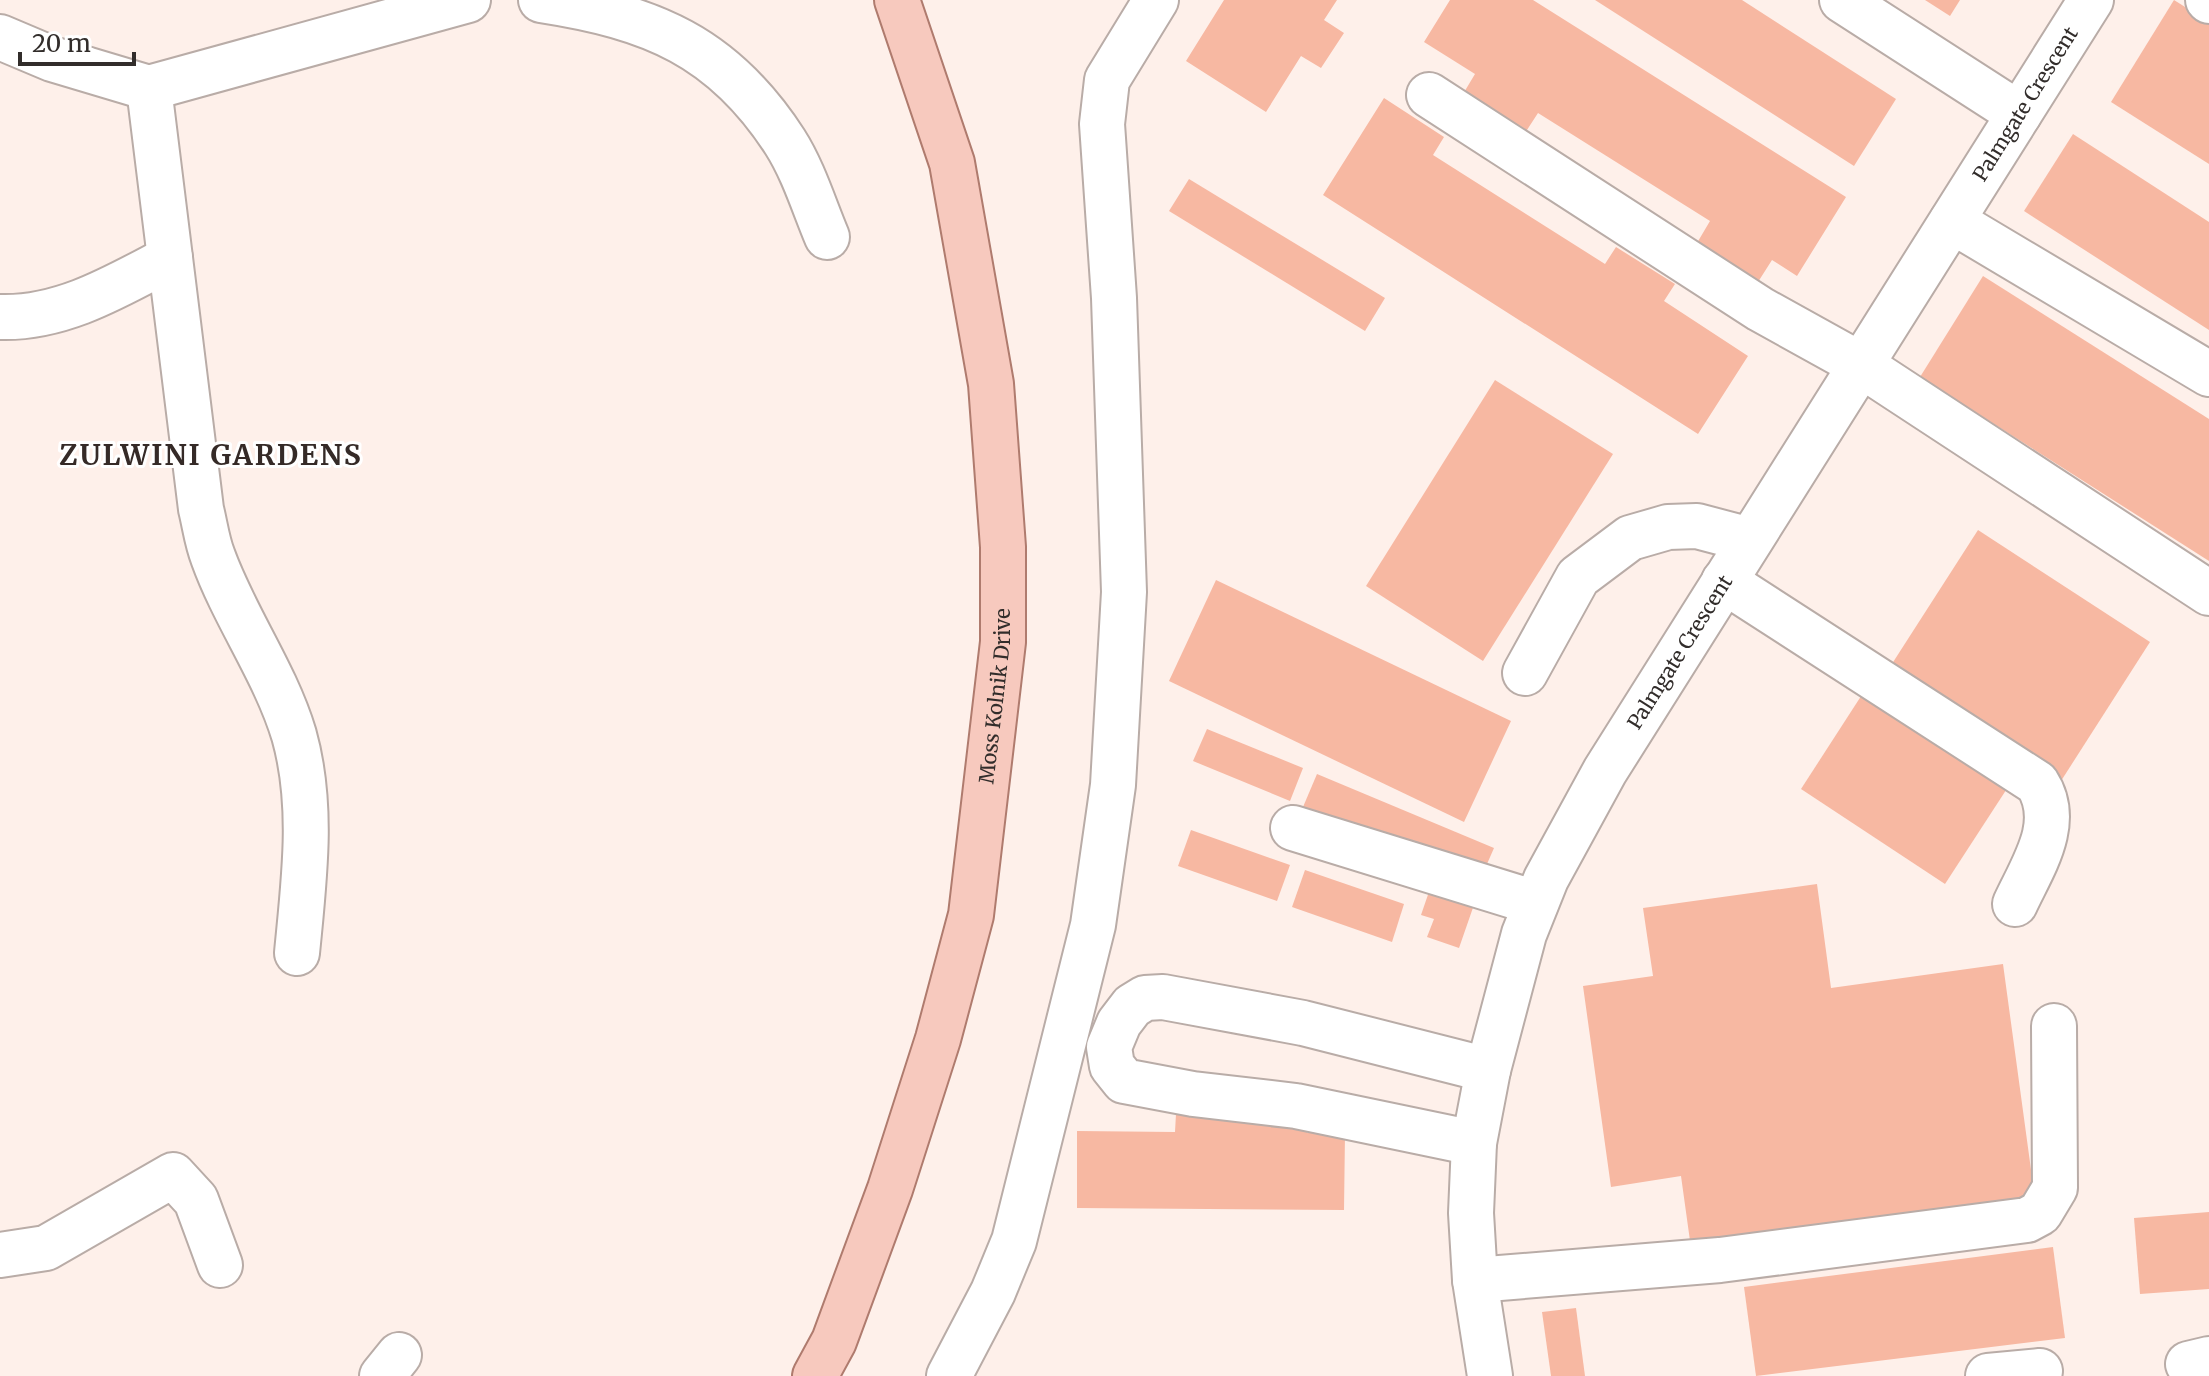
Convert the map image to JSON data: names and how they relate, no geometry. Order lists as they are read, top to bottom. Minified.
{"streets":{"main road":["Moss Kolnik Drive"],"street":["Palmgate Crescent"]},"districts":["ZULWINI GARDENS"],"scale_bar":"20 m"}
